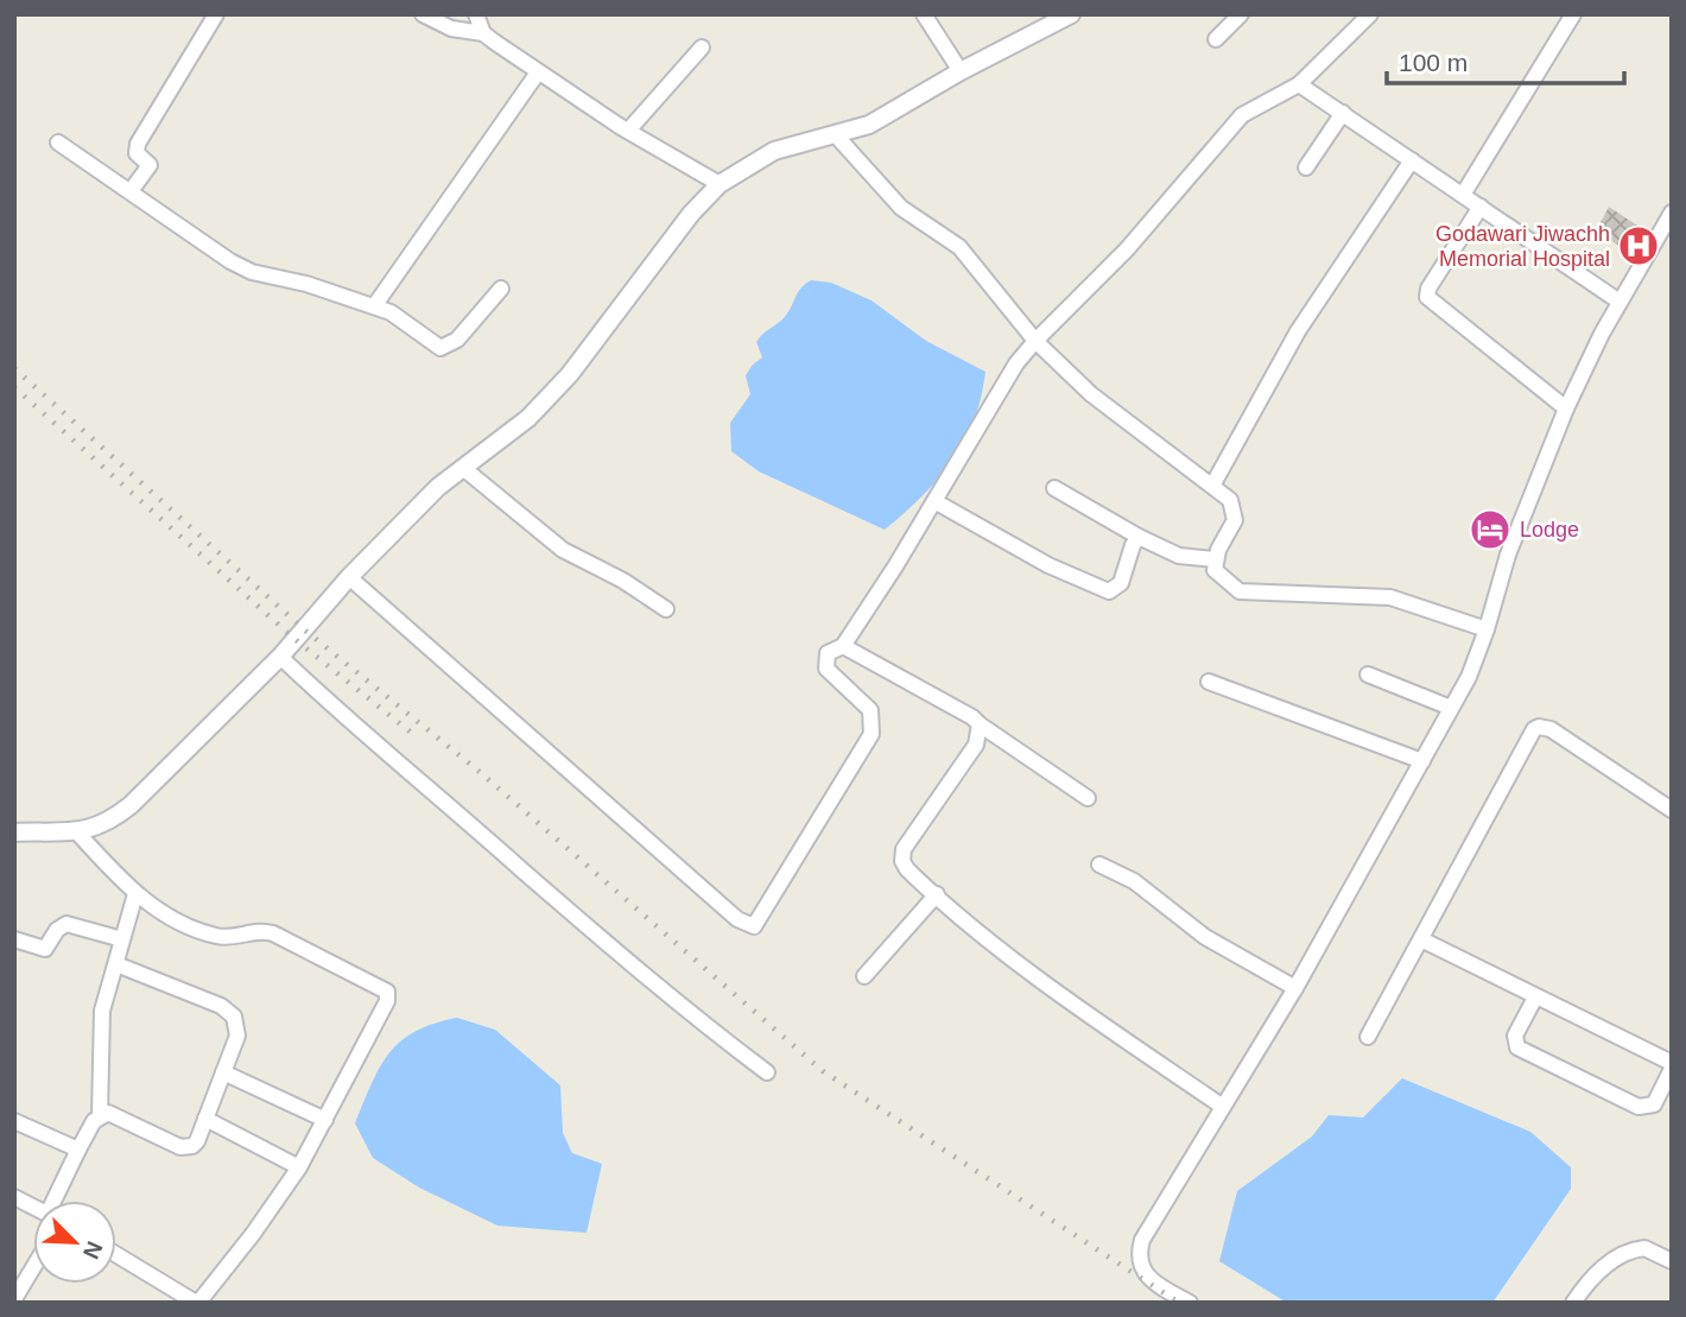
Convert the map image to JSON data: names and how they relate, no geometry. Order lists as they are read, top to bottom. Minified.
{"places":{"hospital":["Godawari Jiwachh Memorial Hospital"],"hotel":["Lodge"]},"scale_bar":"100 m","north":"bottom right"}
